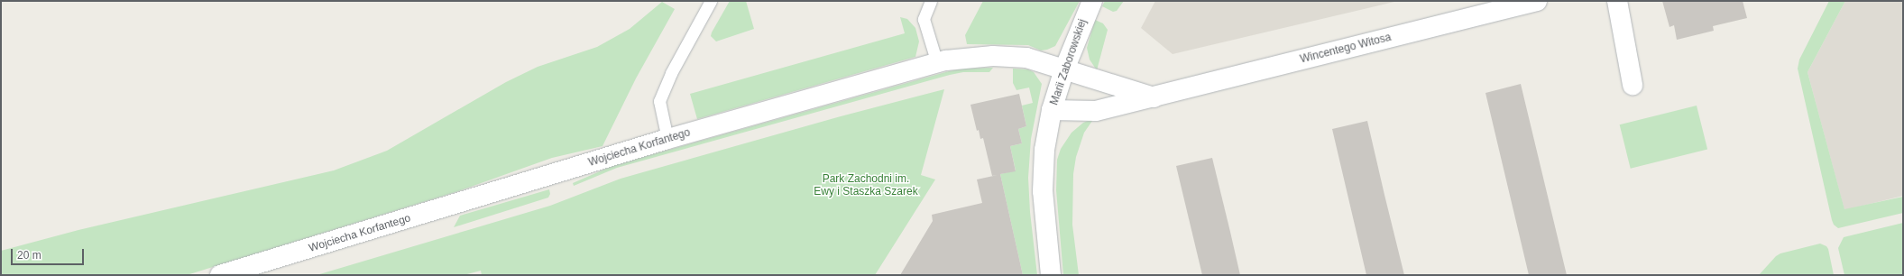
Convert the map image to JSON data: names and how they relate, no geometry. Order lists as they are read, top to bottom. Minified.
{"streets":{"street":["Wincentego Witosa","Marii Zaborowskiej","Wojciecha Korfantego"]},"crossings":[["Wincentego Witosa","Marii Zaborowskiej"],["Marii Zaborowskiej","Wojciecha Korfantego"]],"parks":["Park Zachodni im. Ewy i Staszka Szarek"],"scale_bar":"20 m"}
